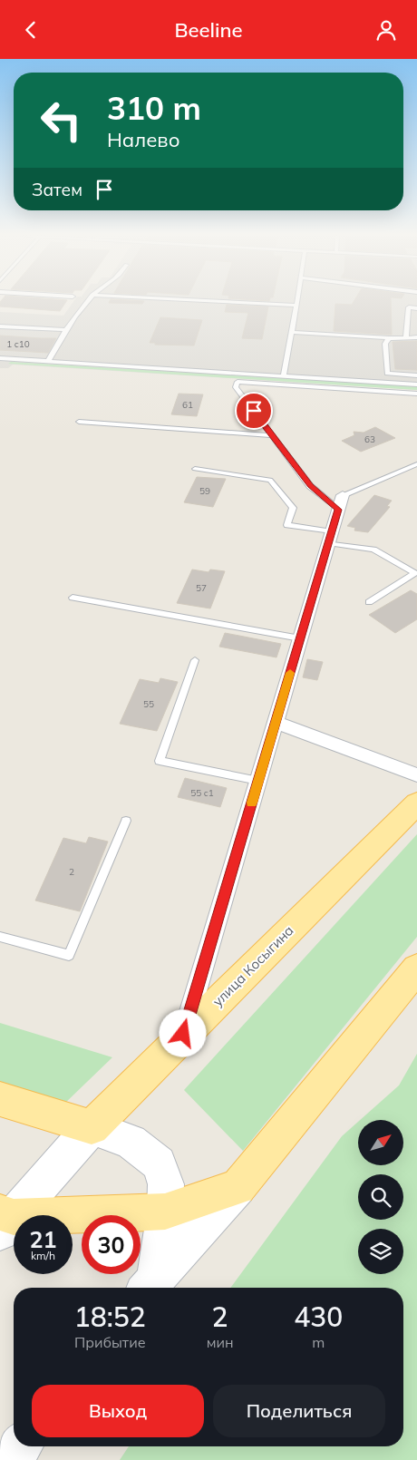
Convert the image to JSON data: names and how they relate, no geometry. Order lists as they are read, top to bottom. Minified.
{"streets":{"main road":["улица Косыгина"]},"house_numbers":["1 с10","61","63","59","57","55","55 с1","2"],"north":"top right","page":{"header":"Beeline","turn":["310 m","Налево"],"then":"Затем","speed":"21 km/h","limit":"30","eta":["18:52","Прибытие","2","мин","430","m"],"buttons":["Выход","Поделиться"]}}
